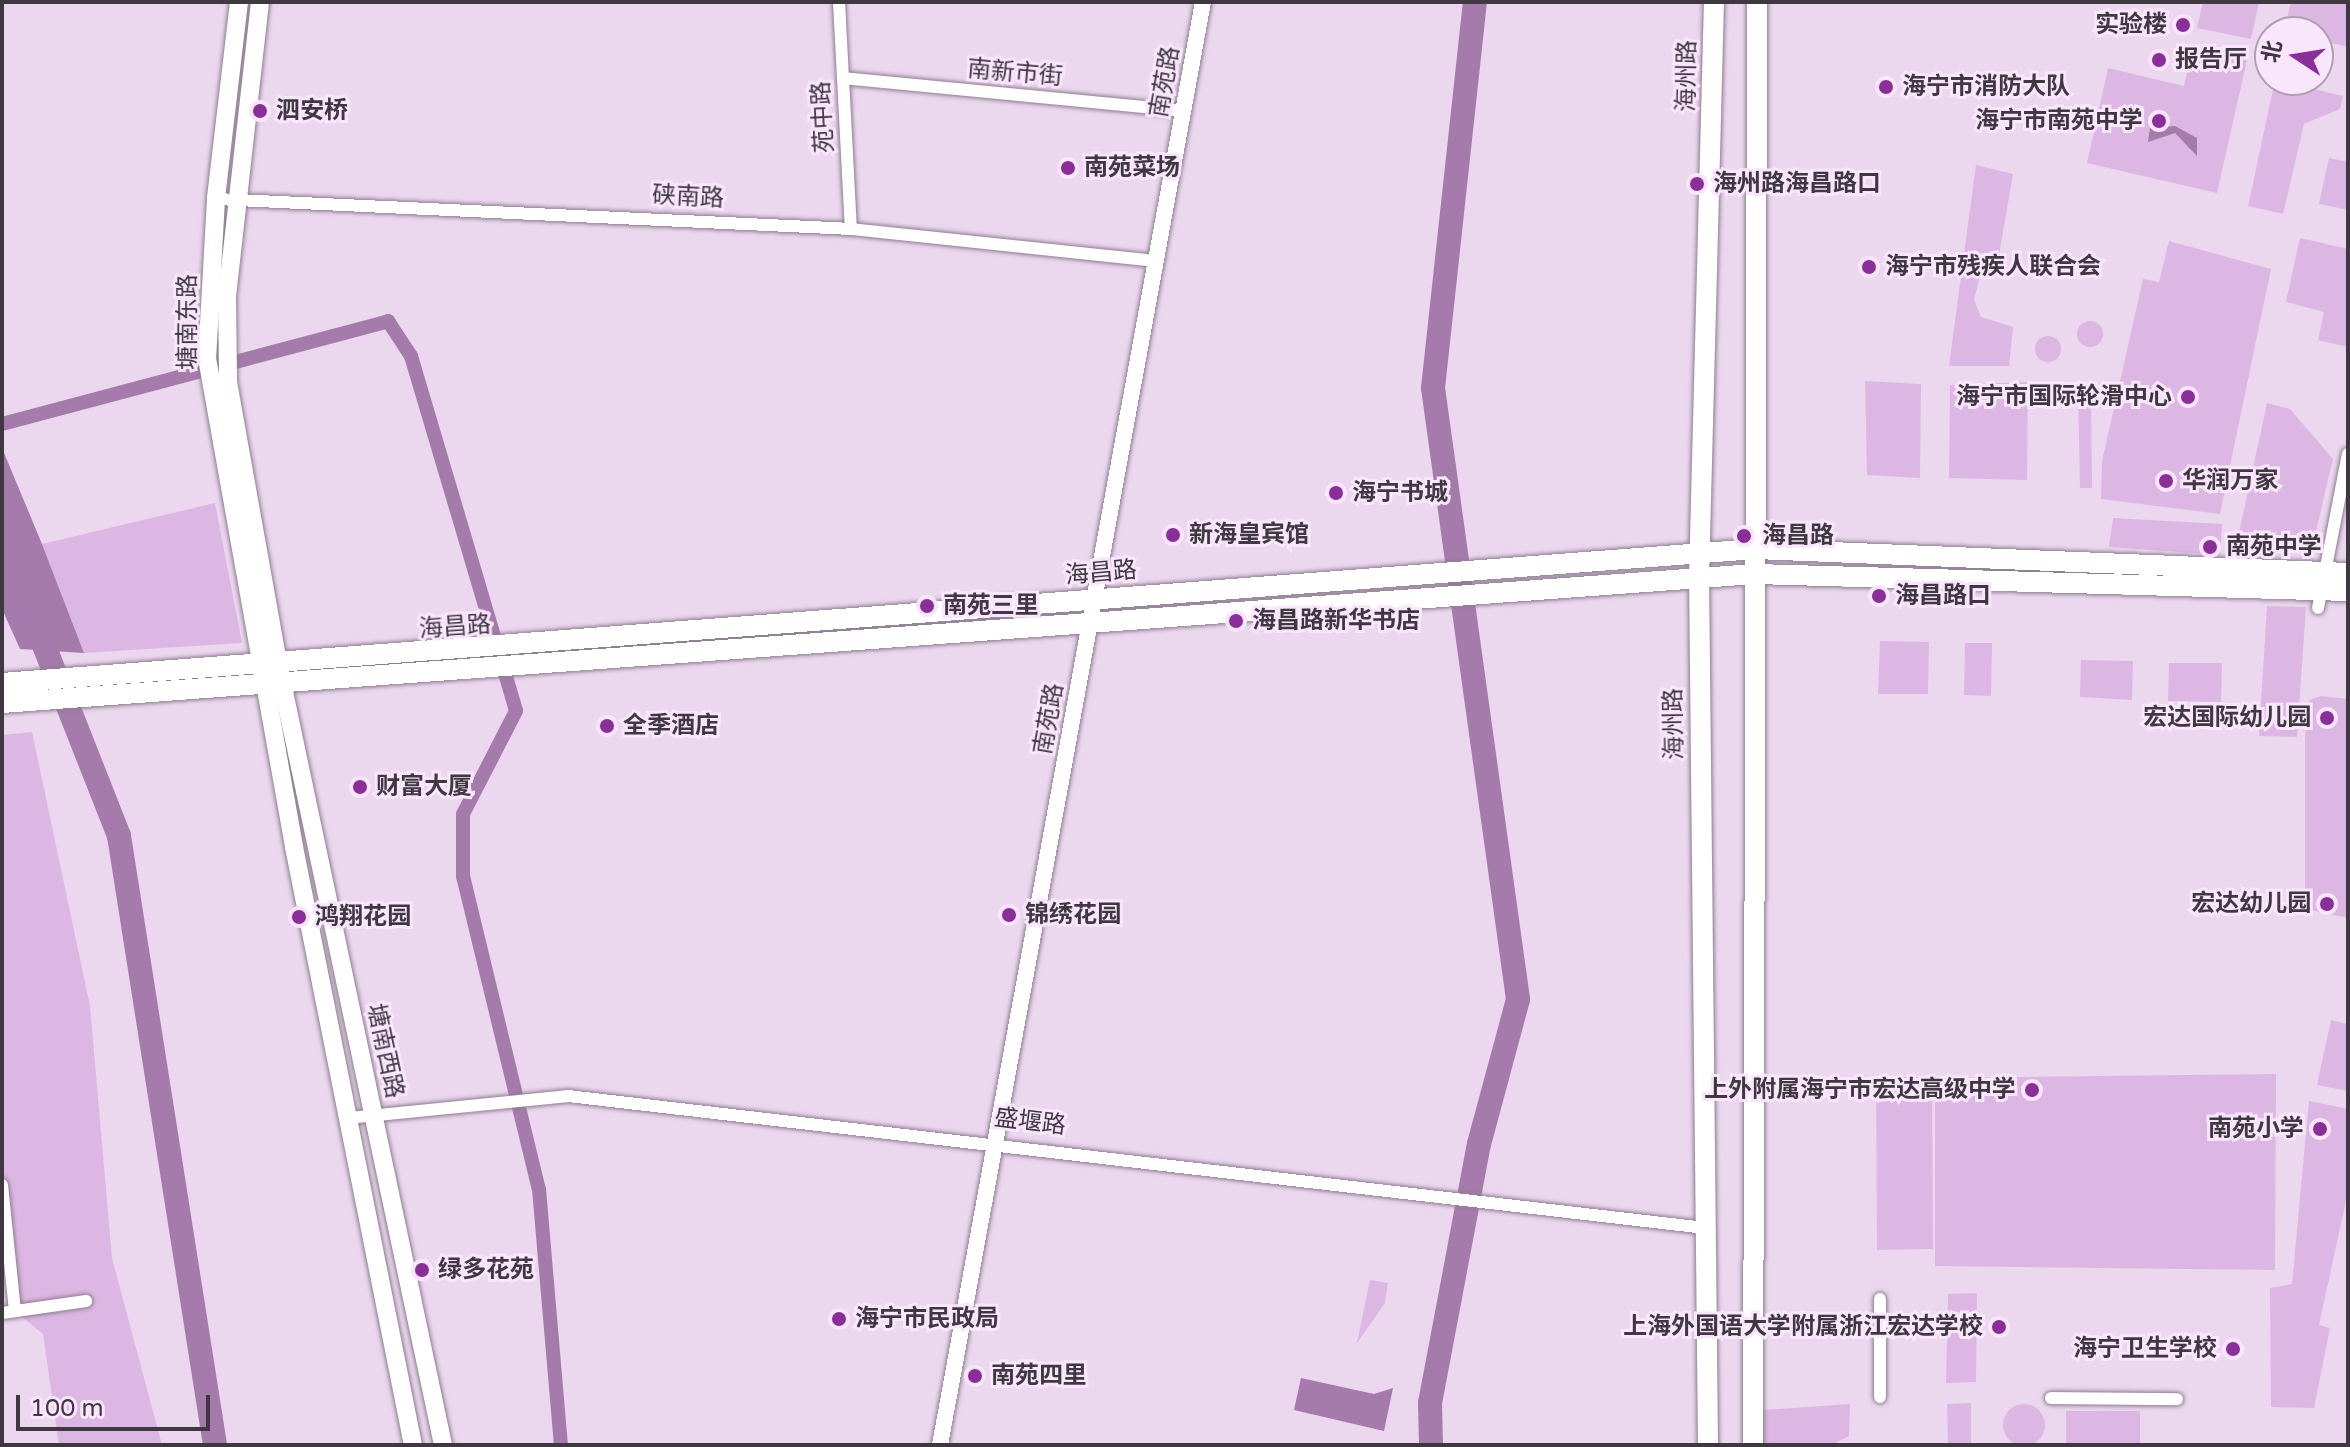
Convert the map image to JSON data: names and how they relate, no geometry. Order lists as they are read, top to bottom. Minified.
{"streets":{"main road":["海州路","塘南东路","海昌路","塘南西路"],"street":["南新市街","南苑路","苑中路","硖南路","盛堰路"]},"crossings":[["南新市街","南苑路"],["南新市街","苑中路"],["海州路","海昌路"],["海州路","盛堰路"],["南苑路","硖南路"],["南苑路","海昌路"],["南苑路","盛堰路"],["苑中路","硖南路"],["硖南路","塘南东路"],["塘南东路","海昌路"],["塘南东路","塘南西路"],["海昌路","塘南西路"],["塘南西路","盛堰路"]],"places":["实验楼","报告厅","海宁市消防大队","泗安桥","海宁市南苑中学","南苑菜场","海州路海昌路口","海宁市残疾人联合会","海宁市国际轮滑中心","华润万家","海宁书城","新海皇宾馆","海昌路","南苑中学","海昌路口","南苑三里","海昌路新华书店","宏达国际幼儿园","全季酒店","财富大厦","宏达幼儿园","锦绣花园","鸿翔花园","上外附属海宁市宏达高级中学","南苑小学","绿多花苑","海宁市民政局","上海外国语大学附属浙江宏达学校","海宁卫生学校","南苑四里"],"scale_bar":"100 m","north":"left"}
